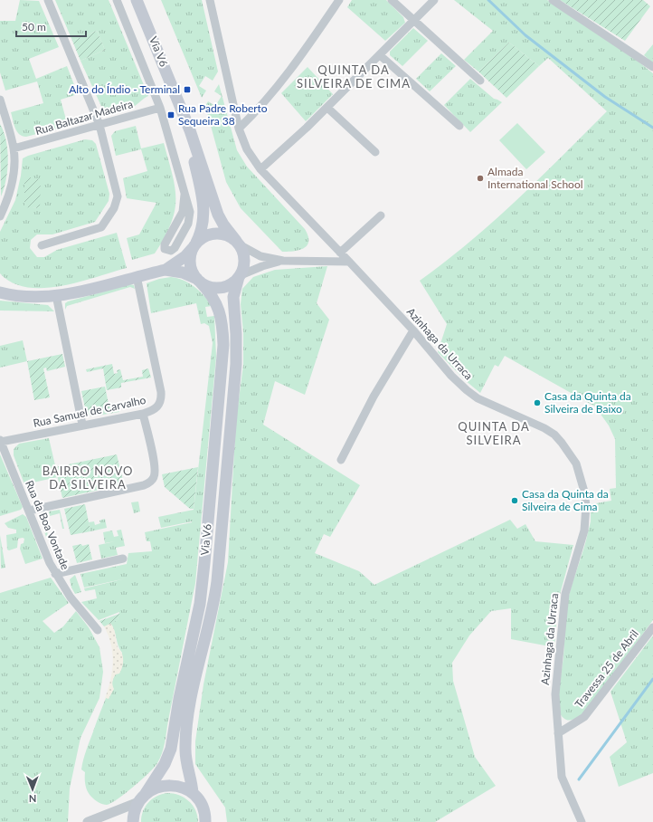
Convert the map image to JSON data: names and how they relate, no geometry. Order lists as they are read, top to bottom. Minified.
{"streets":{"main road":["Via V6"],"street":["Rua Baltazar Madeira","Azinhaga da Urraca","Rua Samuel de Carvalho","Rua da Boa Vontade","Travessa 25 de Abril"]},"crossings":[["Azinhaga da Urraca","Travessa 25 de Abril"],["Rua Samuel de Carvalho","Rua da Boa Vontade"]],"districts":["QUINTA DA SILVEIRA DE CIMA","QUINTA DA SILVEIRA","BAIRRO NOVO DA SILVEIRA"],"places":{"transit":["Alto do Índio - Terminal","Rua Padre Roberto Sequeira 38"],"other":["Almada International School","Casa da Quinta da Silveira de Baixo","Casa da Quinta da Silveira de Cima"]},"scale_bar":"50 m","north":"bottom"}
